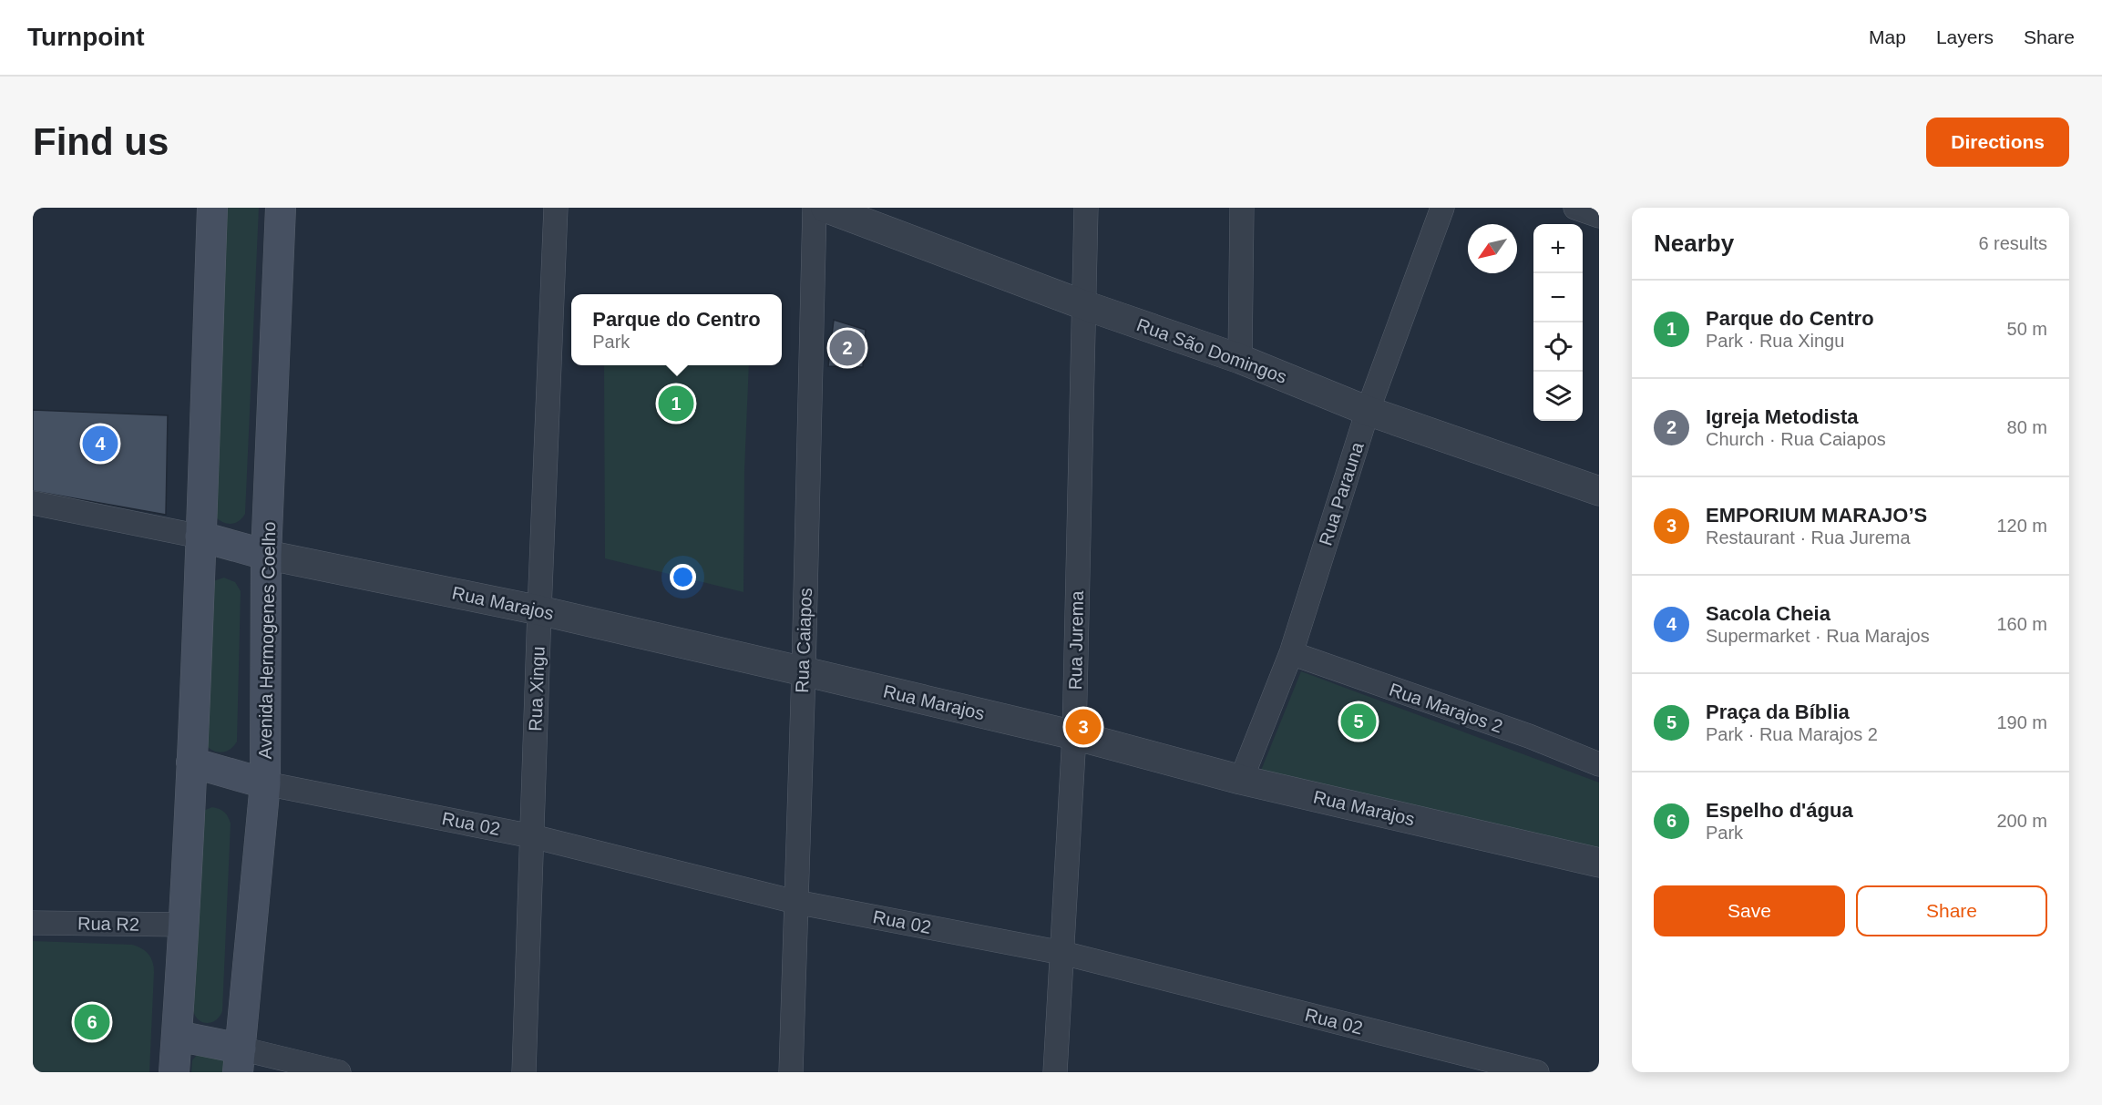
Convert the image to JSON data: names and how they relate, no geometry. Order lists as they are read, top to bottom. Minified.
{"streets":{"main road":["Avenida Hermogenes Coelho"],"street":["Rua São Domingos","Rua Parauna","Rua Marajos","Rua Caiapos","Rua Jurema","Rua Xingu","Rua Marajos 2","Rua 02","Rua R2"]},"crossings":[["Rua São Domingos","Rua Parauna"],["Rua São Domingos","Rua Jurema"],["Rua Parauna","Rua Marajos"],["Rua Parauna","Rua Marajos 2"],["Rua Marajos","Avenida Hermogenes Coelho"],["Rua Marajos","Rua Caiapos"],["Rua Marajos","Rua Jurema"],["Rua Marajos","Rua Xingu"],["Avenida Hermogenes Coelho","Rua 02"],["Rua Caiapos","Rua 02"],["Rua Jurema","Rua 02"],["Rua Xingu","Rua 02"]],"north":"bottom left","page":{"header":"Turnpoint","nav":["Map","Layers","Share"],"buttons":["Directions",["Save","Share"]],"title":"Find us","heading":["Nearby","6 results"],"map_buttons":["+","−"],"list":[{"mark":"1","name":"Parque do Centro","note":"Park · Rua Xingu","value":"50 m"},{"mark":"2","name":"Igreja Metodista","note":"Church · Rua Caiapos","value":"80 m"},{"mark":"3","name":"EMPORIUM MARAJO’S","note":"Restaurant · Rua Jurema","value":"120 m"},{"mark":"4","name":"Sacola Cheia","note":"Supermarket · Rua Marajos","value":"160 m"},{"mark":"5","name":"Praça da Bíblia","note":"Park · Rua Marajos 2","value":"190 m"},{"mark":"6","name":"Espelho d'água","note":"Park","value":"200 m"}],"popup":["Parque do Centro","Park"],"pins":["2","1","4","5","3","6"]}}
